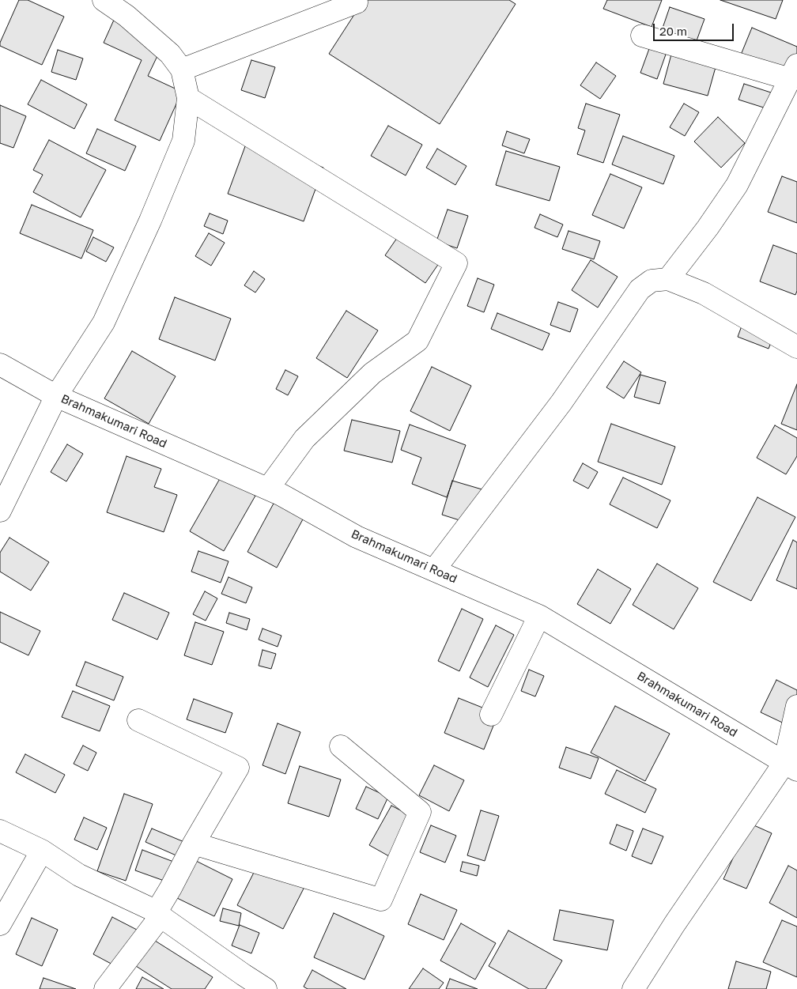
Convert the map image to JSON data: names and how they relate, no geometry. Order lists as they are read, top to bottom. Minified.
{"streets":{"street":["Brahmakumari Road"]},"scale_bar":"20 m"}
